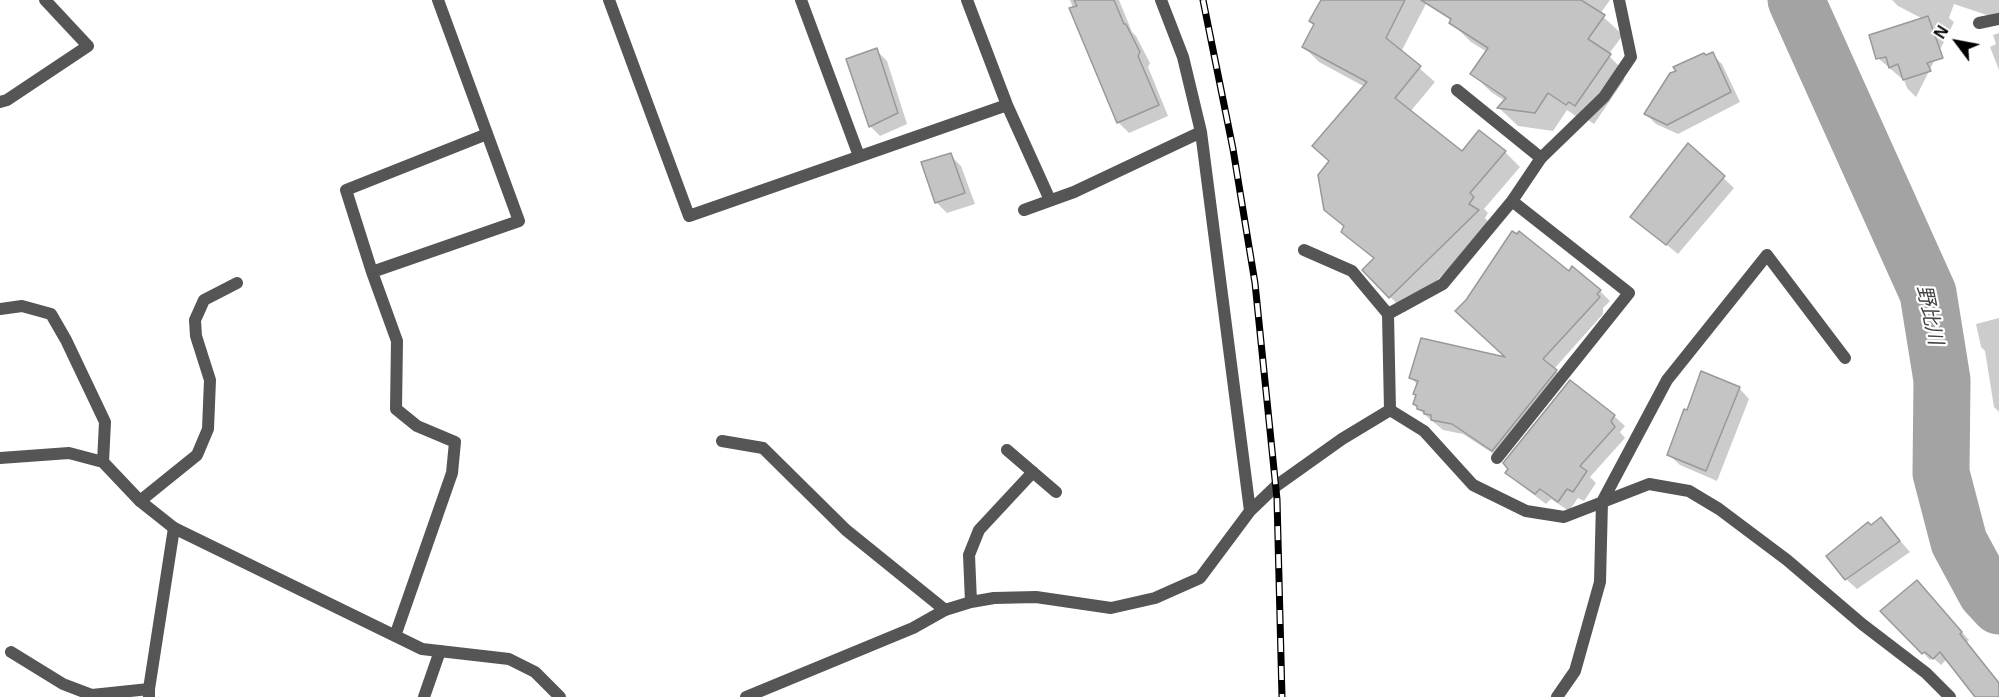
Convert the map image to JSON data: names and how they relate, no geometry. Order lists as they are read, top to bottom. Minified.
{"water":["野比川"],"north":"top left"}
